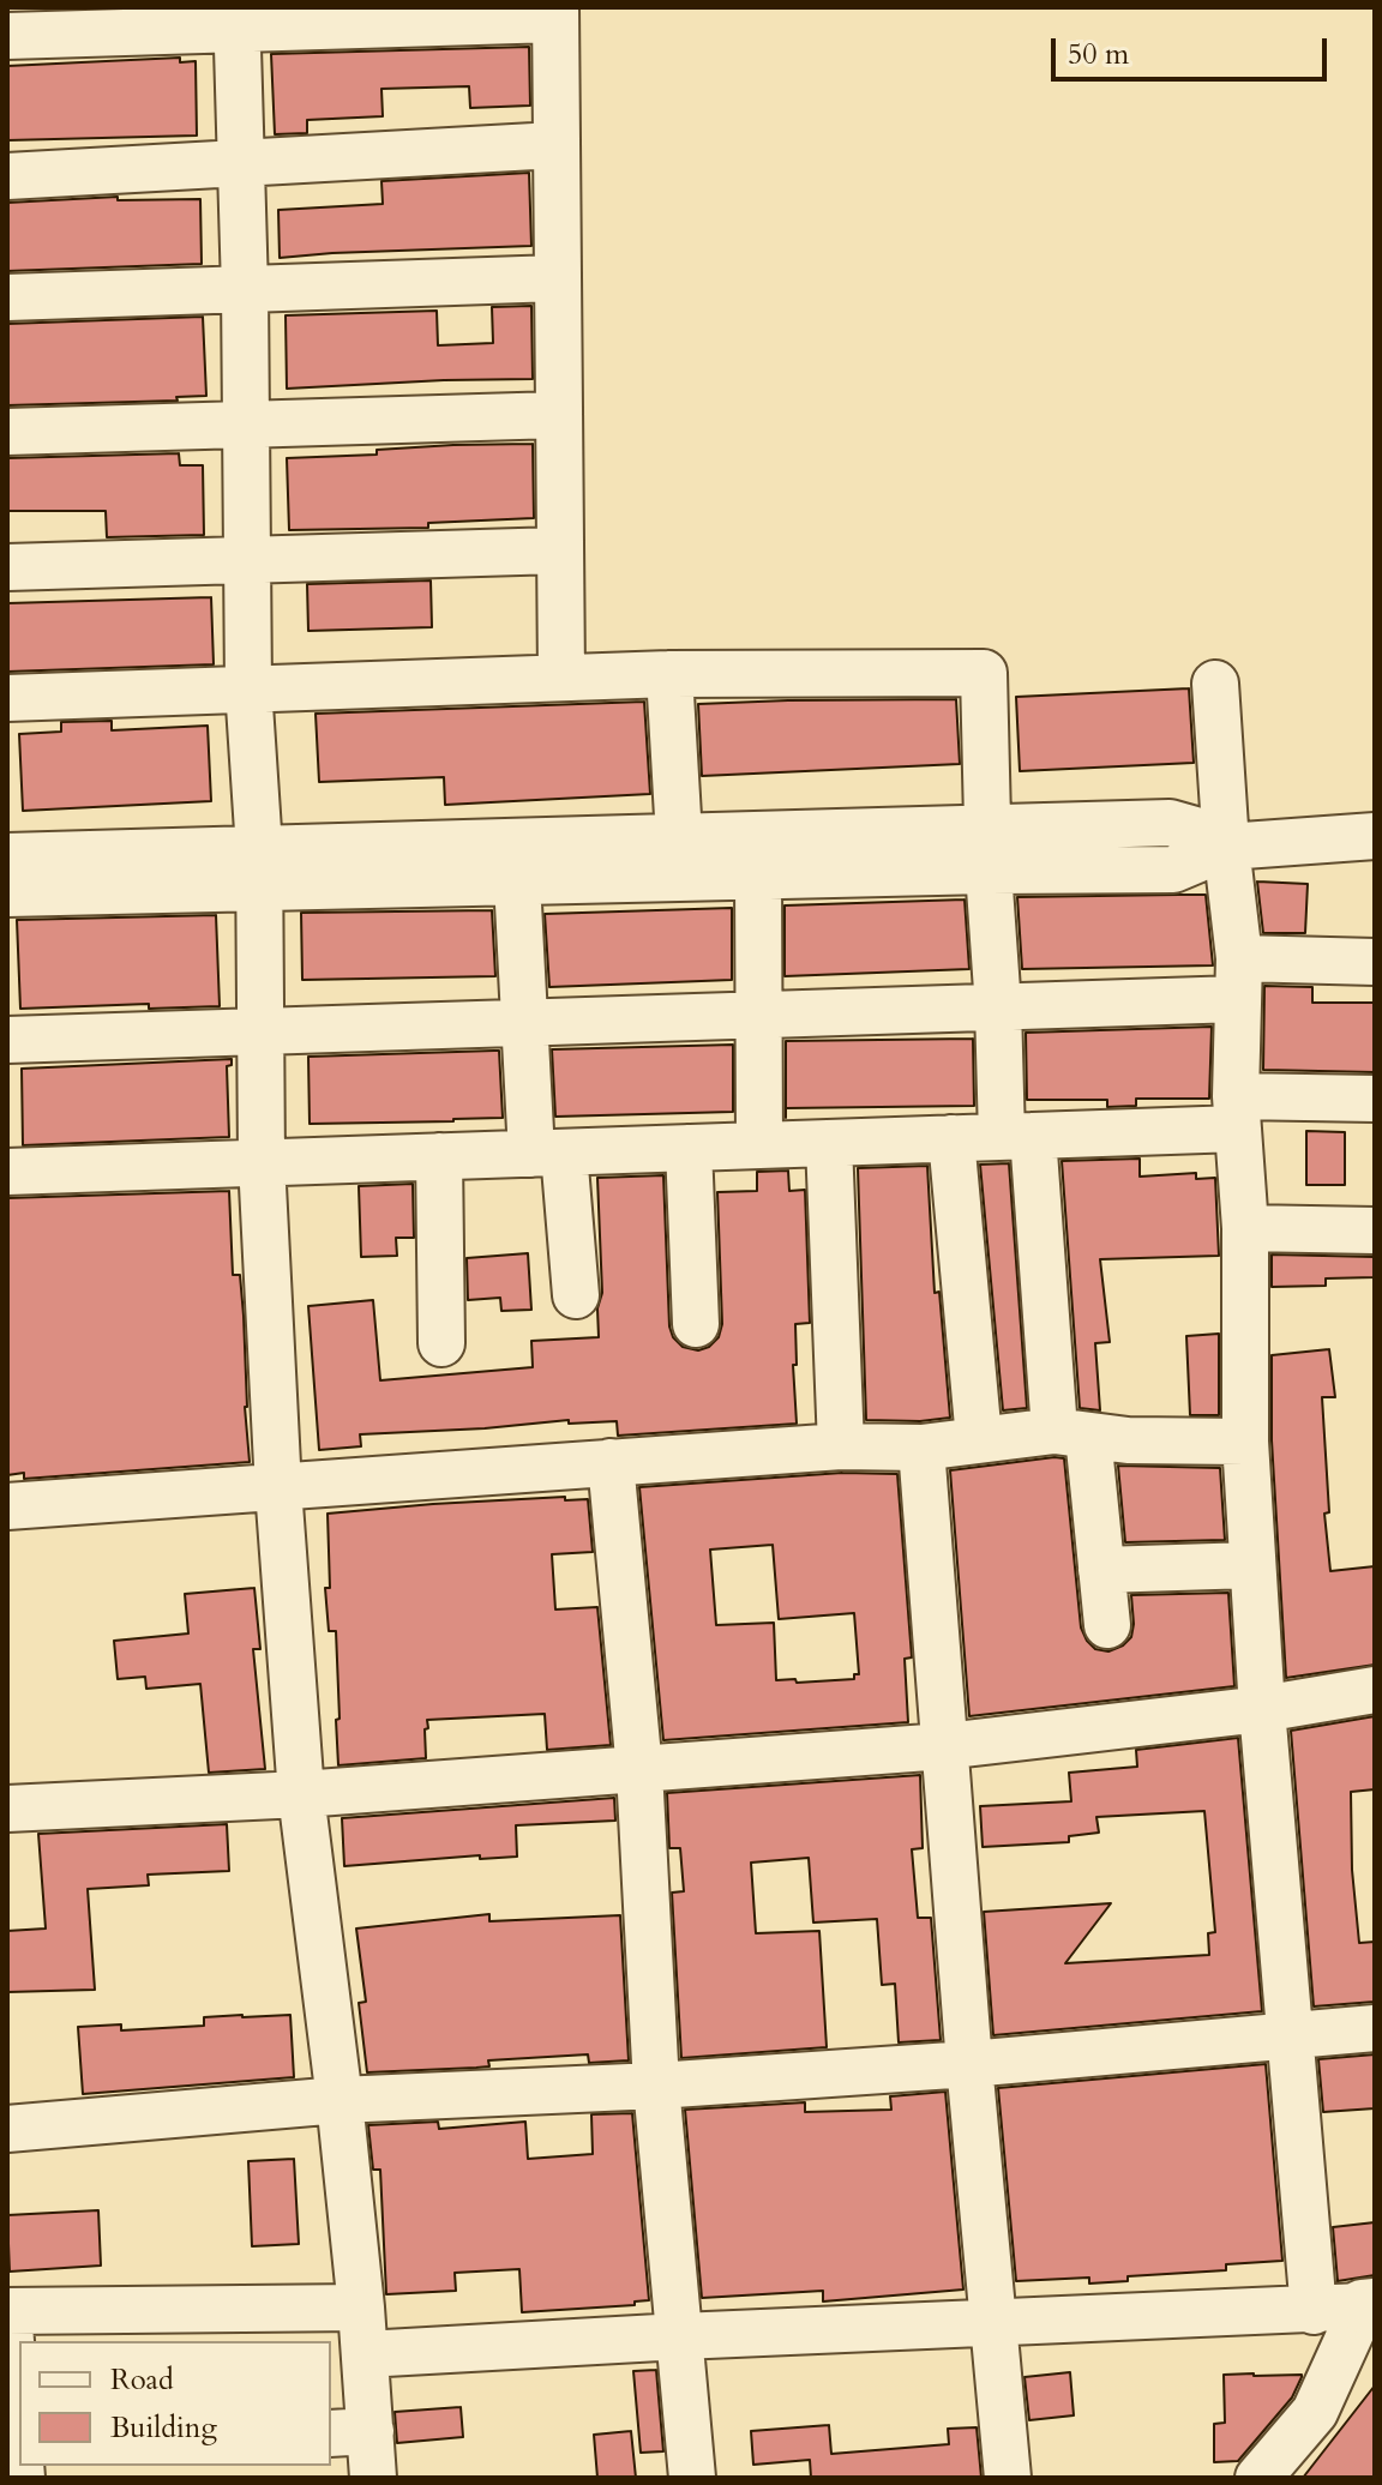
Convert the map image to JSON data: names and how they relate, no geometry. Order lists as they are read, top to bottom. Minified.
{"legend":["Road","Building"],"scale_bar":"50 m"}
